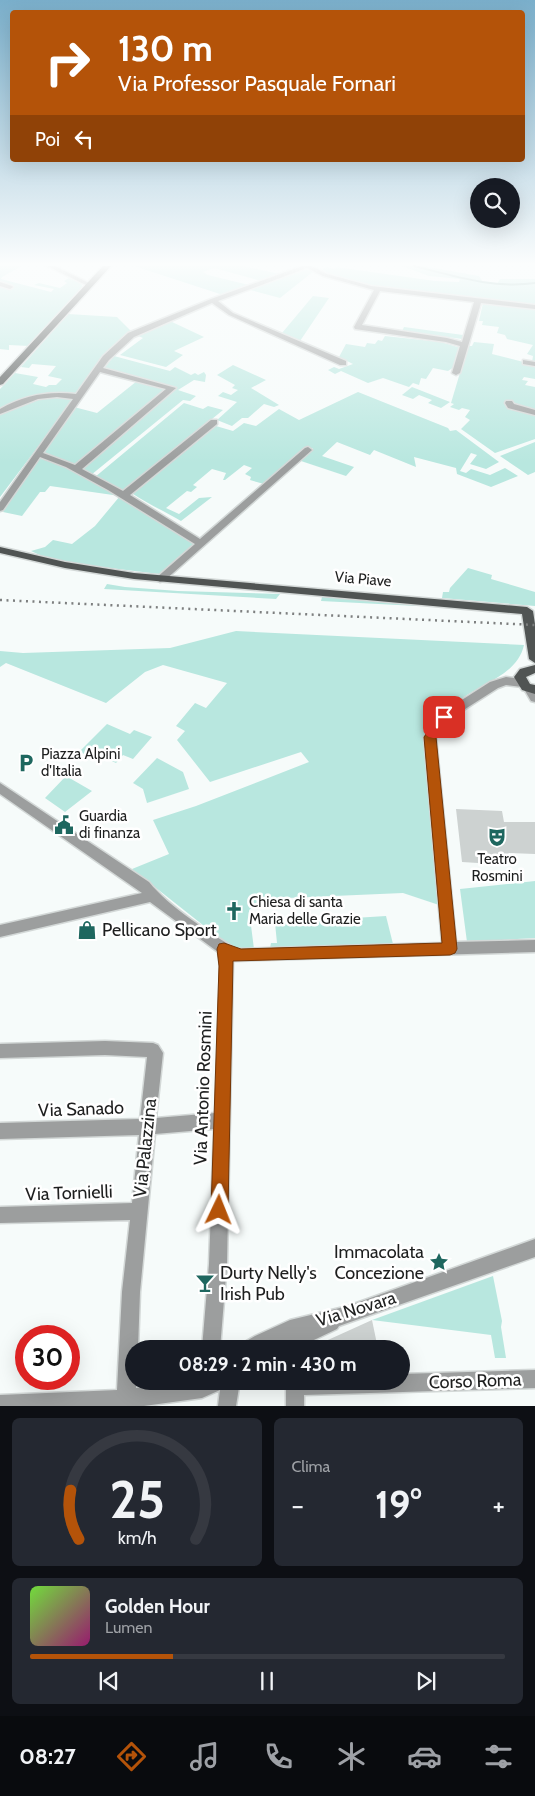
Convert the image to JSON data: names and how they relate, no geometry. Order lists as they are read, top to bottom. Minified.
{"streets":{"main road":["Via Piave"],"street":["Via Antonio Rosmini","Via Sanado","Via Palazzina","Via Tornielli","Via Novara","Corso Roma"]},"crossings":[["Via Antonio Rosmini","Via Sanado"],["Via Sanado","Via Palazzina"],["Via Palazzina","Via Tornielli"]],"places":{"parking":["Piazza Alpini d'Italia"],"public building":["Guardia di finanza"],"theatre":["Teatro Rosmini"],"church":["Chiesa di santa Maria delle Grazie"],"shop":["Pellicano Sport"],"place":["Immacolata Concezione"],"bar":["Durty Nelly's Irish Pub"]},"page":{"turn":["130 m","Via Professor Pasquale Fornari"],"then":"Poi","limit":"30","trip":"08:29 · 2 min · 430 m","tile":"Clima","heat":["−","19°","+"],"song":["Golden Hour","Lumen"],"tabs":"08:27","gauge":["25","km/h"]}}
